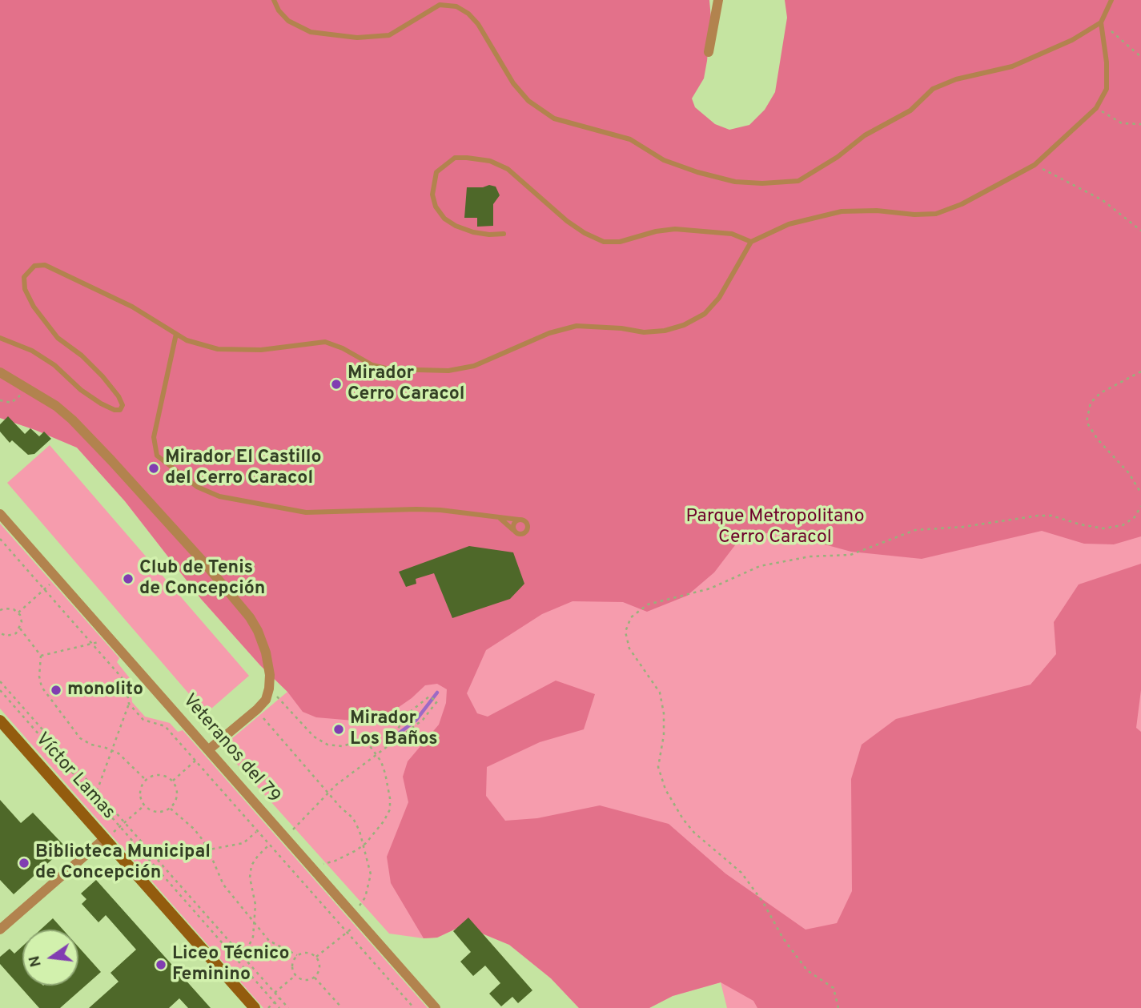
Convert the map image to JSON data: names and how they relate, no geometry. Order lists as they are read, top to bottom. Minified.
{"streets":{"main road":["Víctor Lamas"],"street":["Veteranos del 79"]},"parks":["Parque Metropolitano Cerro Caracol"],"places":["Mirador Cerro Caracol","Mirador El Castillo del Cerro Caracol","Club de Tenis de Concepción","monolito","Mirador Los Baños","Biblioteca Municipal de Concepción","Liceo Técnico Feminino"],"north":"left"}
